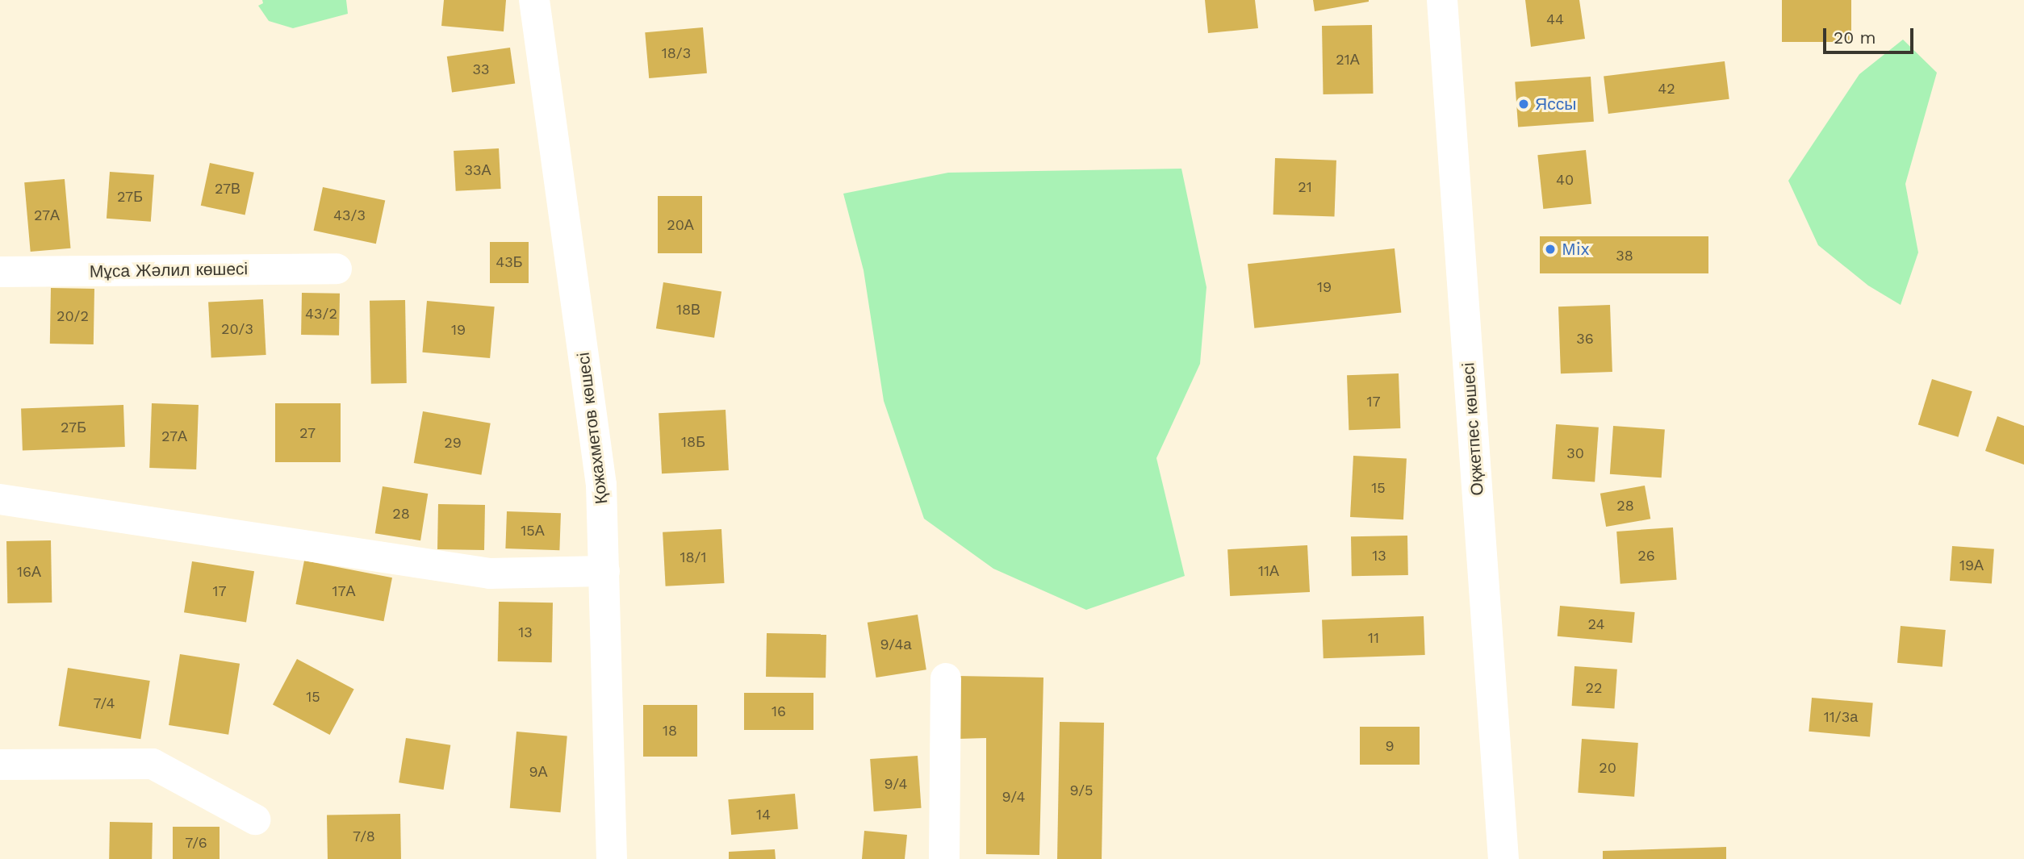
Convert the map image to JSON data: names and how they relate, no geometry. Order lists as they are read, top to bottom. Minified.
{"streets":{"street":["Мұса Жәлил көшесі","Қожахметов көшесі","Оқжетпес көшесі"]},"places":["Яссы","Mix"],"house_numbers":["44","18/3","21А","33","42","33А","40","21","27В","27Б","27А","43/3","20А","38","43Б","19","18В","43/2","20/2","20/3","19","36","17","27Б","27","27А","18Б","29","30","15","28","28","15А","13","26","18/1","19А","11А","16А","17","17А","24","13","11","9/4а","22","15","7/4","16","11/3а","18","9","20","9А","9/4","9/5","9/4","14","7/8","7/6"],"scale_bar":"20 m"}
